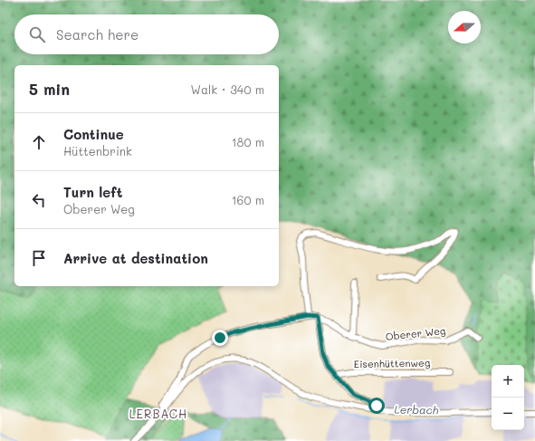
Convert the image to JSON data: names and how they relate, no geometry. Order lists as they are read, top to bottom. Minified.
{"streets":{"street":["Oberer Weg","Eisenhüttenweg"]},"districts":["LERBACH"],"water":["Lerbach"],"north":"left","page":{"search":"Search here","heading":["5 min","Walk · 340 m"],"list":[["Continue","Hüttenbrink","180 m"],["Turn left","Oberer Weg","160 m"],"Arrive at destination"],"map_buttons":["+","−"]}}
